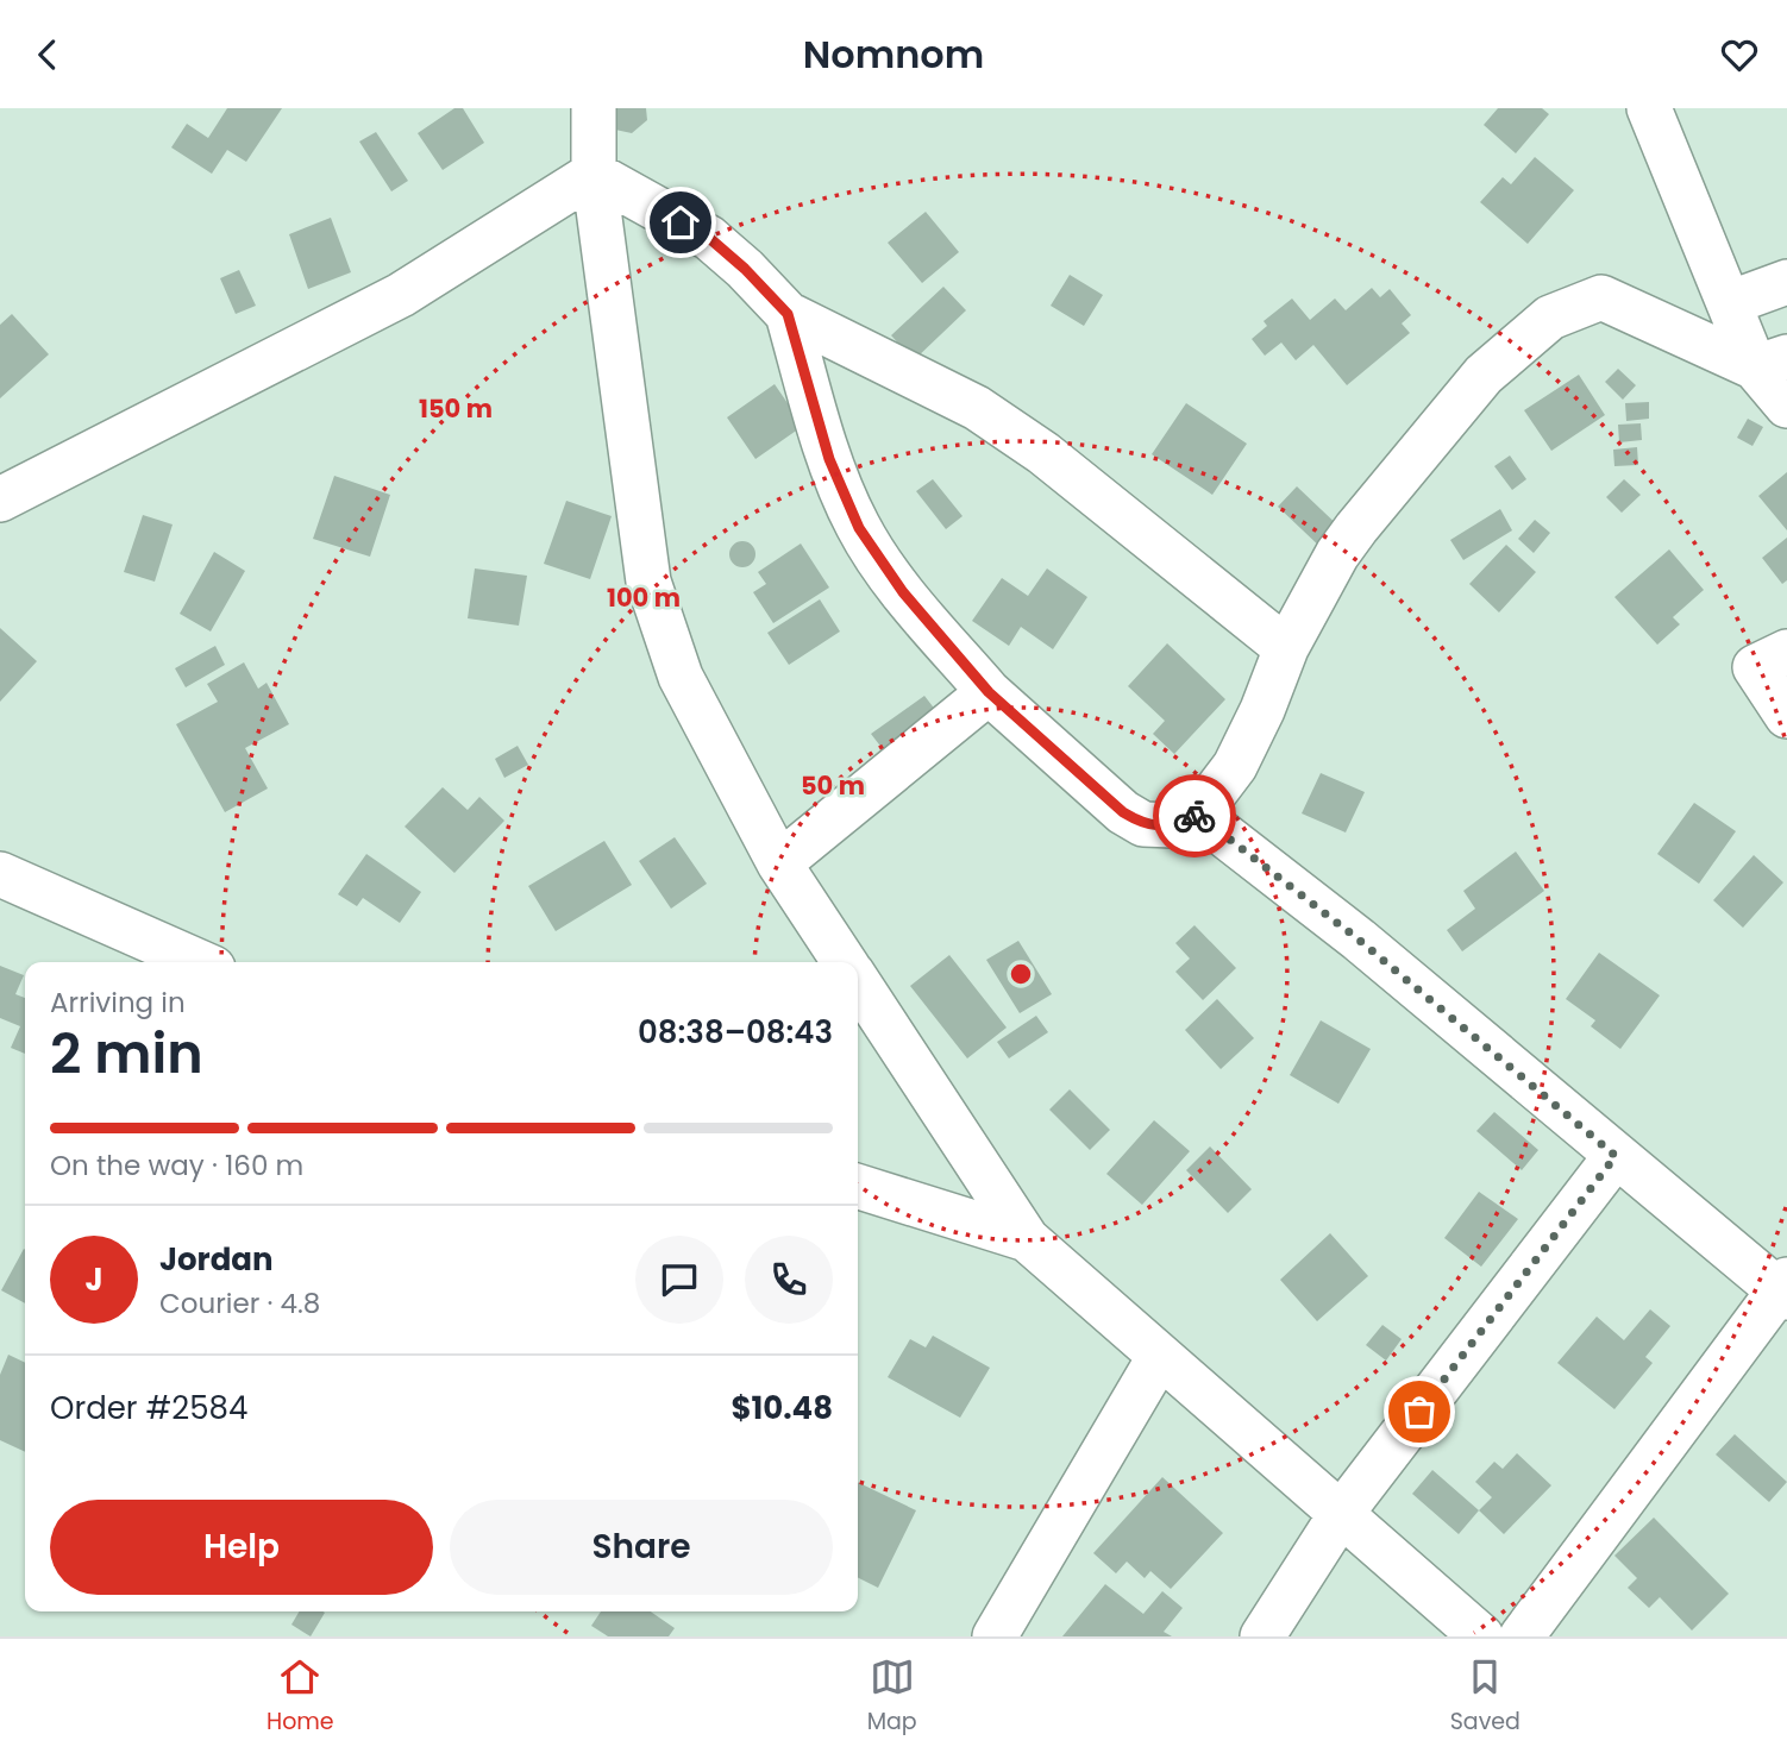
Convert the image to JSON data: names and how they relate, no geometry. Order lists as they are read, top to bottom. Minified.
{"page":{"header":"Nomnom","heading":["2 min","Arriving in","08:38–08:43"],"panel":["Jordan","Courier · 4.8","Order #2584","$10.48"],"bar":"On the way · 160 m","round":"J","buttons":["Help","Share"],"tabs":["Home","Map","Saved"]},"rings":["150 m","100 m","50 m"]}
